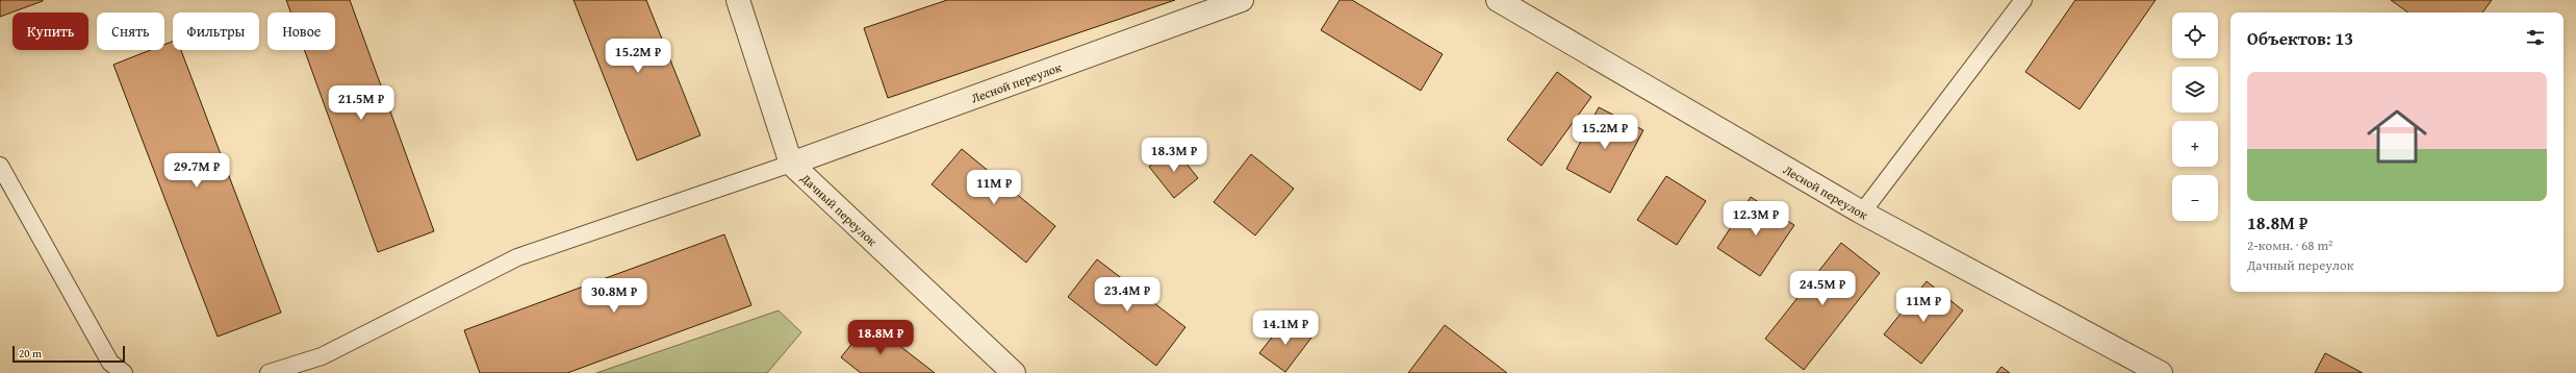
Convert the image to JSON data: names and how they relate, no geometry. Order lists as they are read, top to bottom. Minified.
{"streets":{"street":["Лесной переулок","Дачный переулок"]},"crossings":[["Лесной переулок","Дачный переулок"]],"scale_bar":"20 m","page":{"map_buttons":["+","−"],"chip":["Купить","Снять","Фильтры","Новое"],"heading":"Объектов: 13","price":["15.2M ₽","21.5M ₽","15.2M ₽","18.3M ₽","29.7M ₽","11M ₽","12.3M ₽","24.5M ₽","23.4M ₽","30.8M ₽","11M ₽","14.1M ₽","18.8M ₽"],"list":[{"name":"18.8M ₽","note":"2-комн. · 68 m² · Дачный переулок"}],"scale":"20 m"}}
